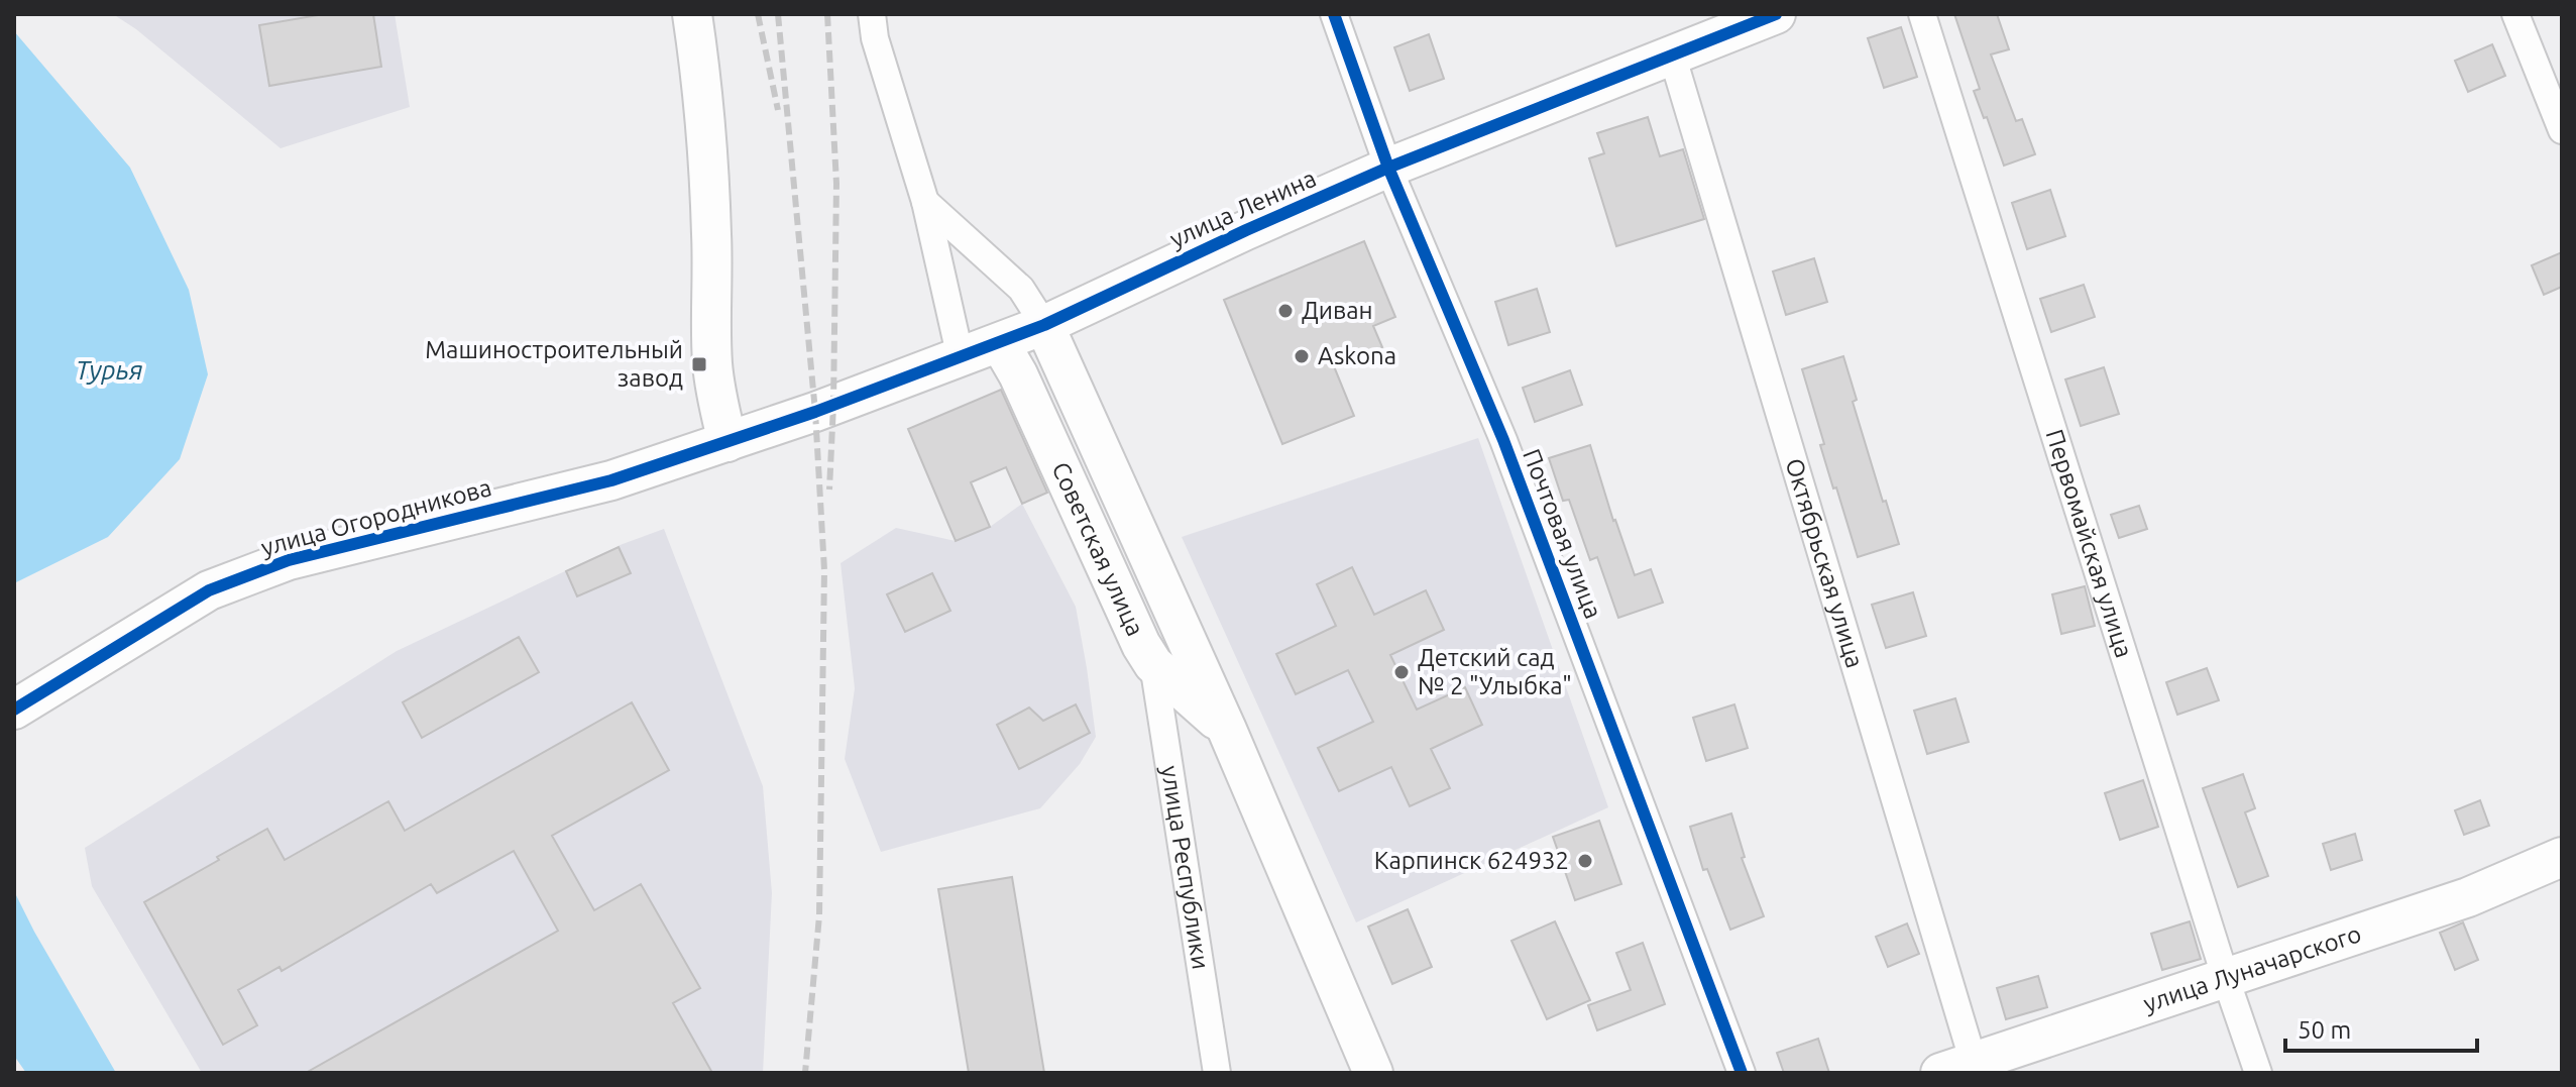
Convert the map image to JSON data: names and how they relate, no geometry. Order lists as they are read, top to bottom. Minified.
{"streets":{"street":["улица Ленина","улица Огородникова","Почтовая улица","Первомайская улица","Советская улица","Октябрьская улица","улица Республики","улица Луначарского"]},"crossings":[["улица Ленина","улица Огородникова"],["улица Ленина","Почтовая улица"],["улица Ленина","Советская улица"],["улица Ленина","Октябрьская улица"],["Первомайская улица","улица Луначарского"],["Советская улица","улица Республики"],["Октябрьская улица","улица Луначарского"]],"water":["Турья"],"places":{"other":["Диван","Askona","Детский сад № 2 \"Улыбка\"","Карпинск 624932"],"transit":["Машиностроительный завод"]},"scale_bar":"50 m"}
